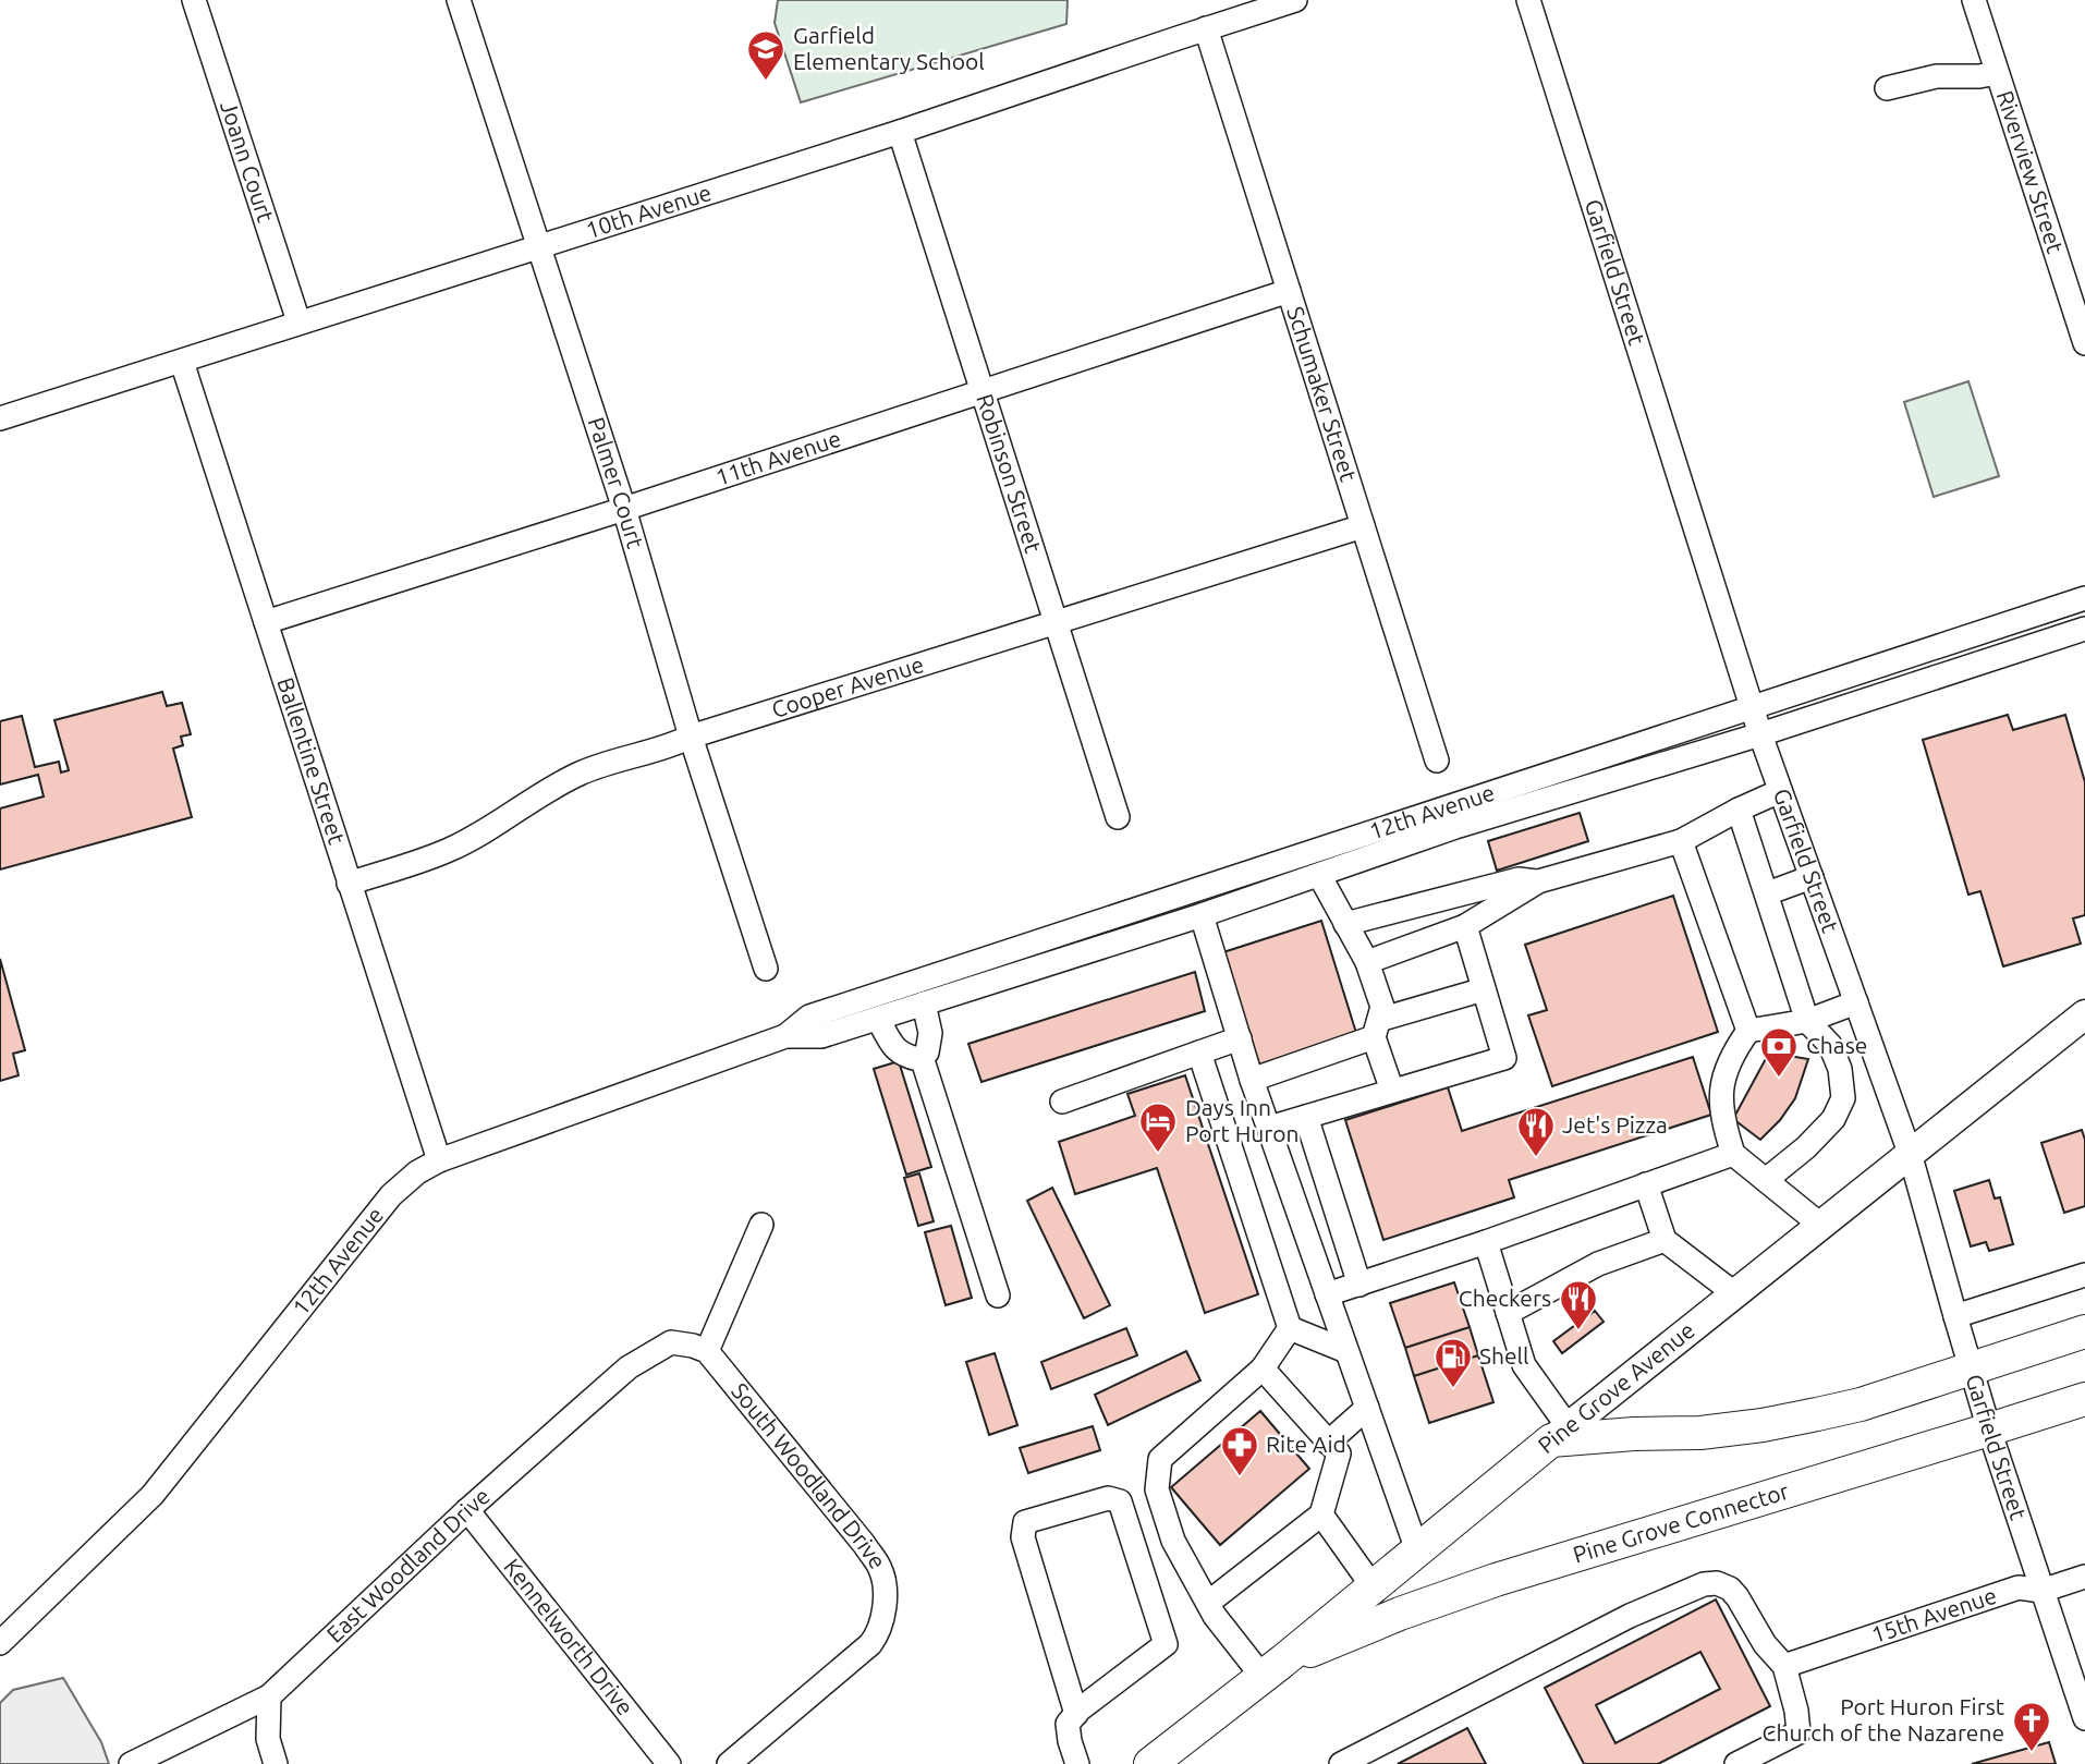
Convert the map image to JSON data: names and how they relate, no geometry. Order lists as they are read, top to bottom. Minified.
{"streets":{"highway":["Pine Grove Avenue","Pine Grove Connector"],"street":["Joann Court","Riverview Street","10th Avenue","Garfield Street","Schumaker Street","11th Avenue","Robinson Street","Palmer Court","Cooper Avenue","Ballentine Street","12th Avenue","South Woodland Drive","East Woodland Drive","15th Avenue","Kennelworth Drive"]},"crossings":[["Joann Court","10th Avenue"],["10th Avenue","Schumaker Street"],["10th Avenue","Robinson Street"],["10th Avenue","Palmer Court"],["10th Avenue","Ballentine Street"],["Garfield Street","12th Avenue"],["Garfield Street","Pine Grove Avenue"],["Garfield Street","Pine Grove Connector"],["Garfield Street","15th Avenue"],["Schumaker Street","11th Avenue"],["Schumaker Street","Cooper Avenue"],["11th Avenue","Robinson Street"],["11th Avenue","Palmer Court"],["11th Avenue","Ballentine Street"],["Robinson Street","Cooper Avenue"],["Palmer Court","Cooper Avenue"],["Cooper Avenue","Ballentine Street"],["Ballentine Street","12th Avenue"],["Pine Grove Avenue","Pine Grove Connector"],["South Woodland Drive","East Woodland Drive"],["East Woodland Drive","Kennelworth Drive"]],"places":{"school or university":["Garfield Elementary School"],"bank":["Chase"],"hotel":["Days Inn Port Huron"],"restaurant":["Jet's Pizza","Checkers"],"fuel station":["Shell"],"pharmacy":["Rite Aid"],"church":["Port Huron First Church of the Nazarene"]}}
